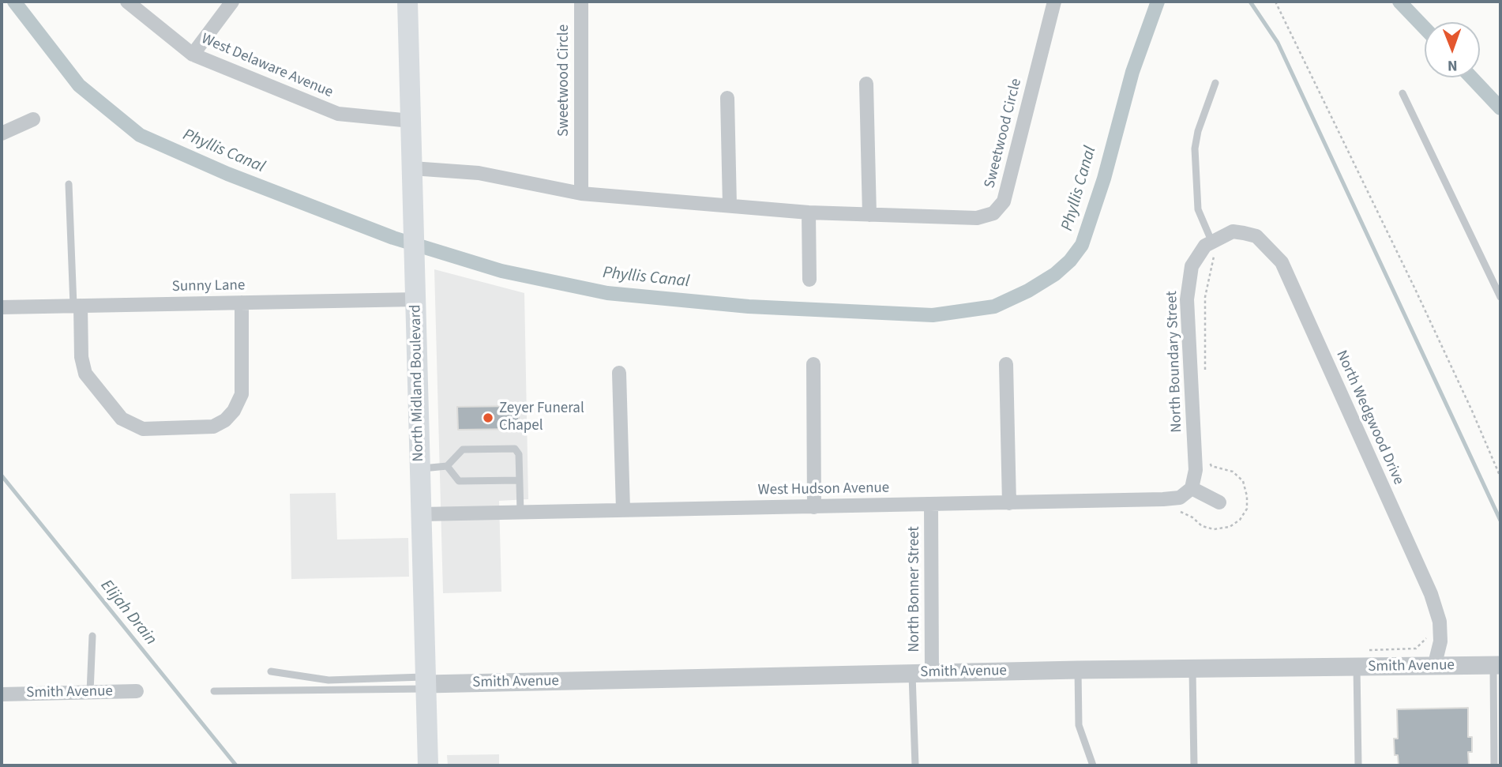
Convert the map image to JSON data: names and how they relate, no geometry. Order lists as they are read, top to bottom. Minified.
{"streets":{"main road":["North Midland Boulevard"],"street":["West Delaware Avenue","Sweetwood Circle","Sunny Lane","North Boundary Street","North Wedgwood Drive","West Hudson Avenue","North Bonner Street","Smith Avenue"]},"crossings":[["West Delaware Avenue","North Midland Boulevard"],["Sweetwood Circle","North Midland Boulevard"],["Sunny Lane","North Midland Boulevard"],["North Boundary Street","North Wedgwood Drive"],["North Boundary Street","West Hudson Avenue"],["North Midland Boulevard","West Hudson Avenue"],["North Midland Boulevard","Smith Avenue"],["North Wedgwood Drive","Smith Avenue"],["West Hudson Avenue","North Bonner Street"],["North Bonner Street","Smith Avenue"]],"water":["Phyllis Canal","Elijah Drain"],"places":["Zeyer Funeral Chapel"],"north":"bottom"}
